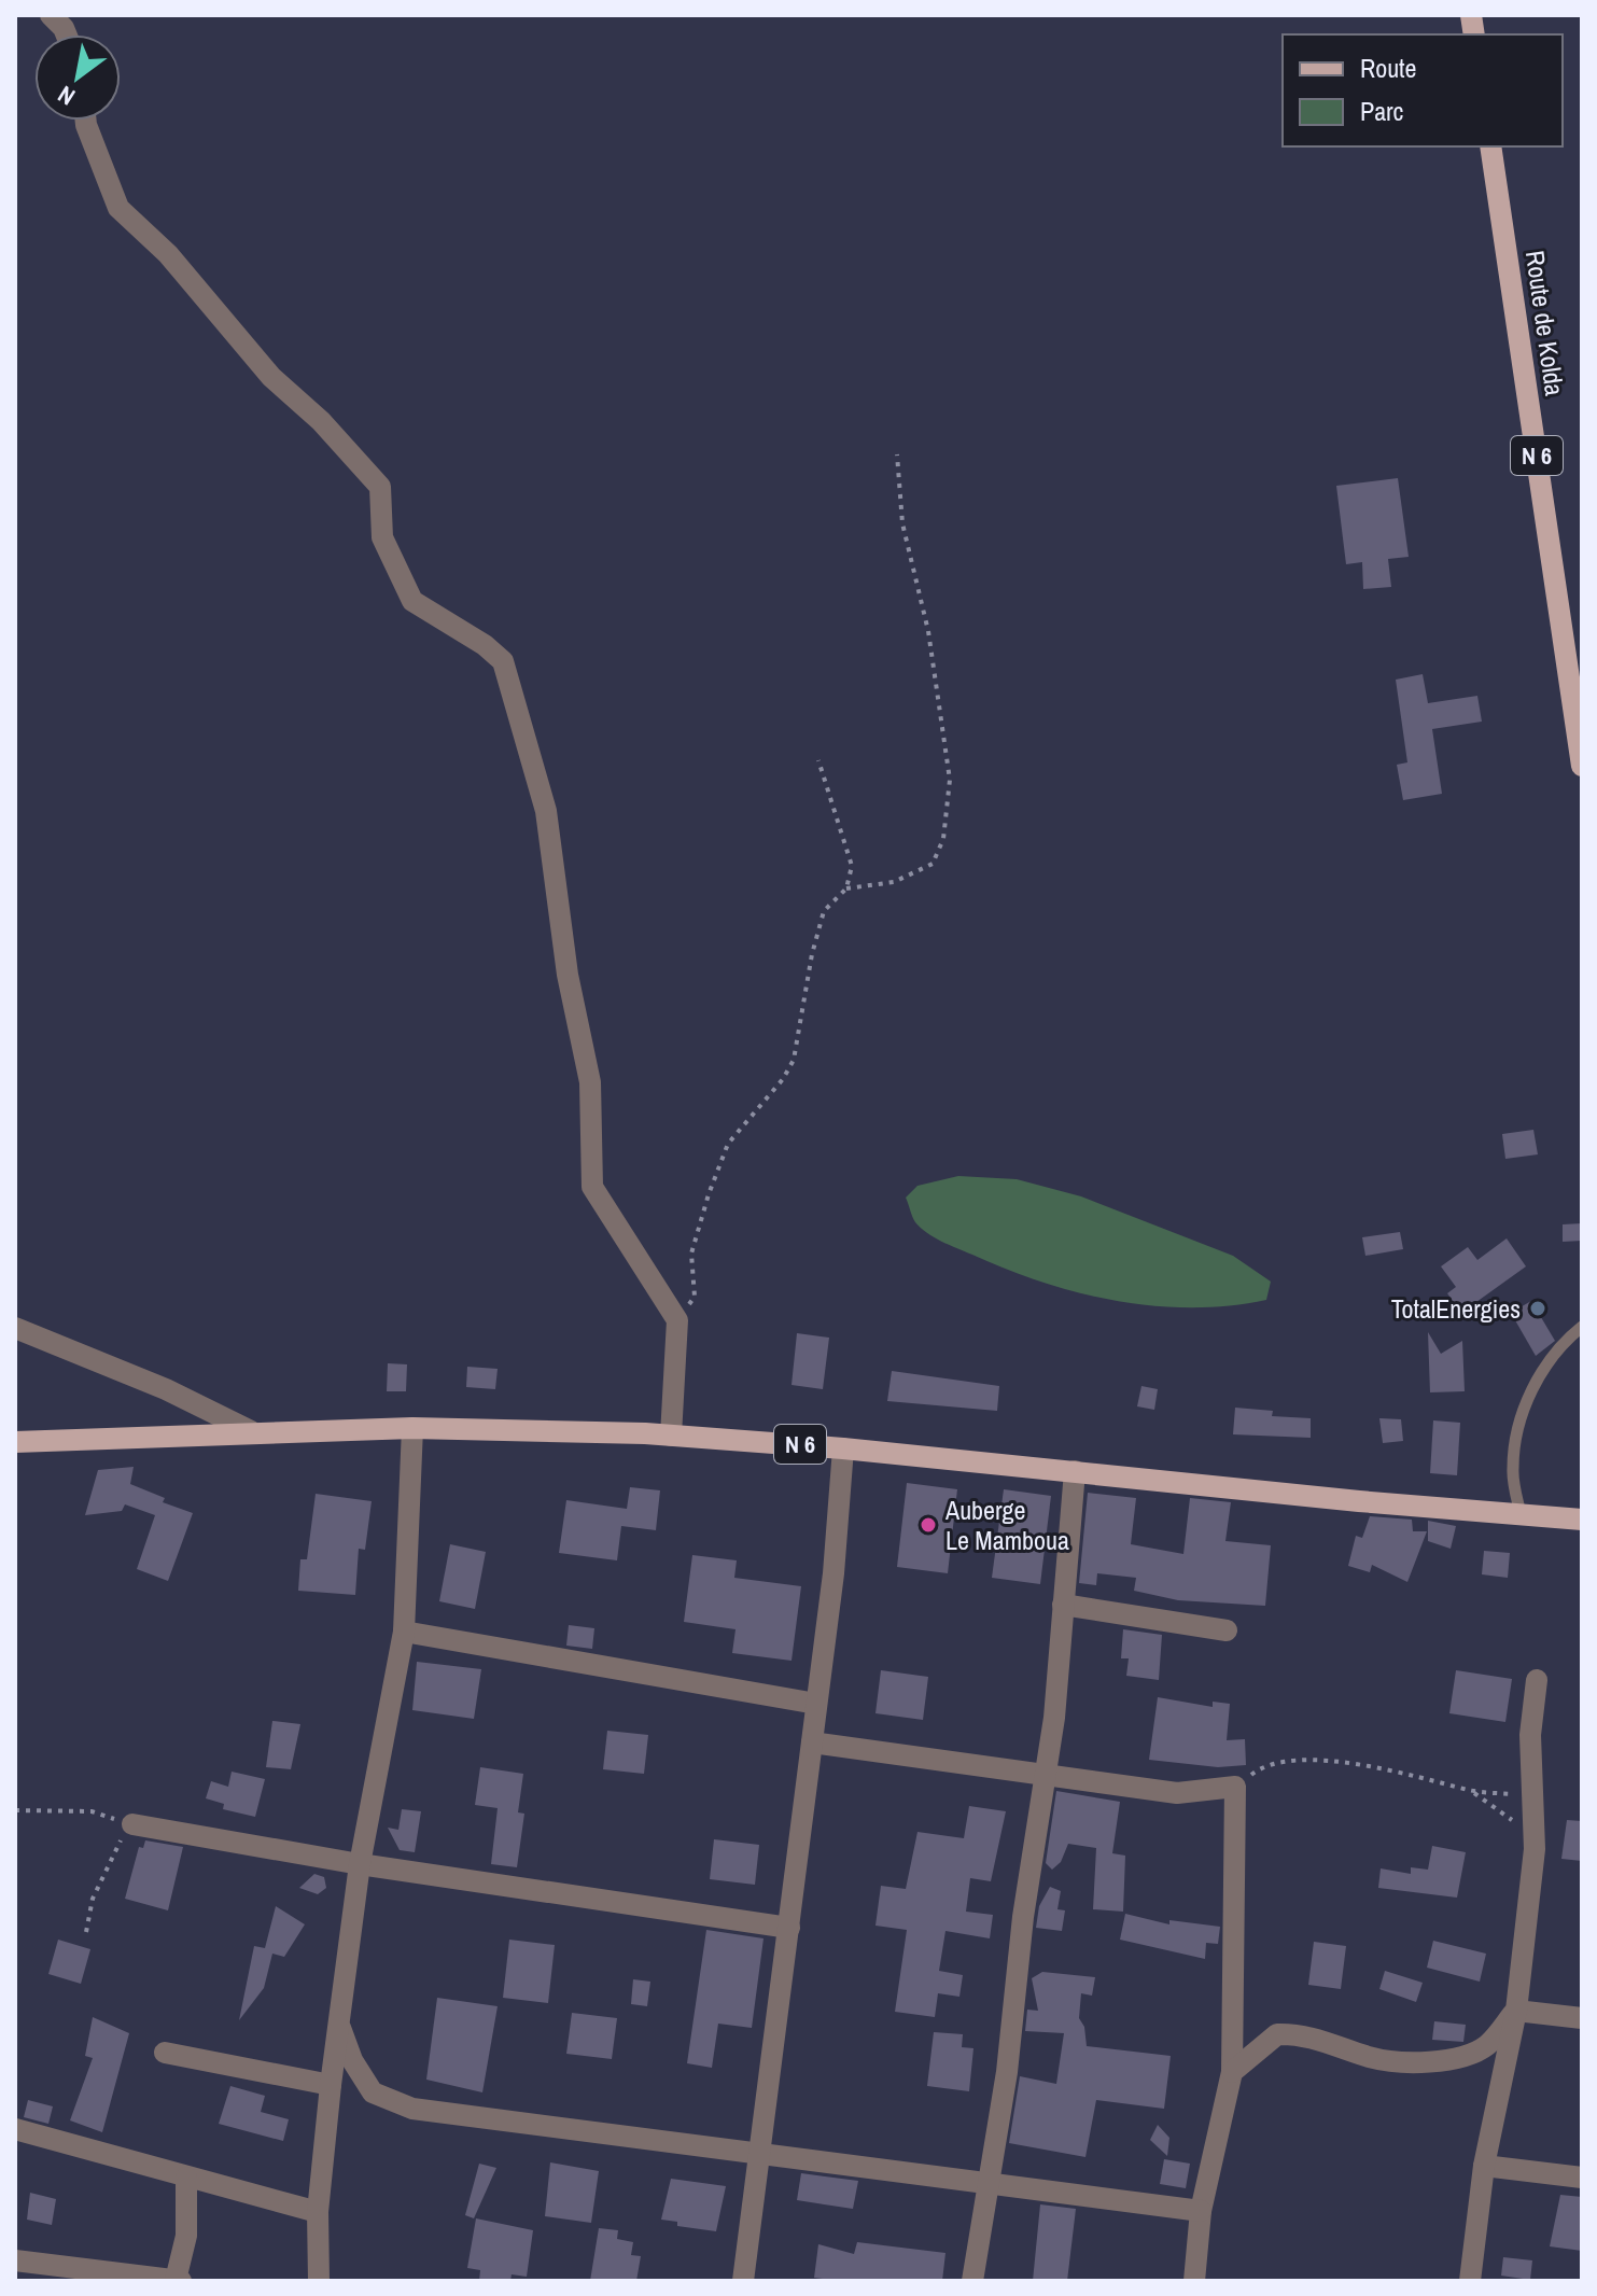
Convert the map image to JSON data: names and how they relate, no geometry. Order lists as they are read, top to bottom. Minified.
{"streets":{"main road":["Route de Kolda","N 6"]},"places":["TotalEnergies","Auberge Le Mamboua"],"legend":["Route","Parc"],"north":"bottom left"}
